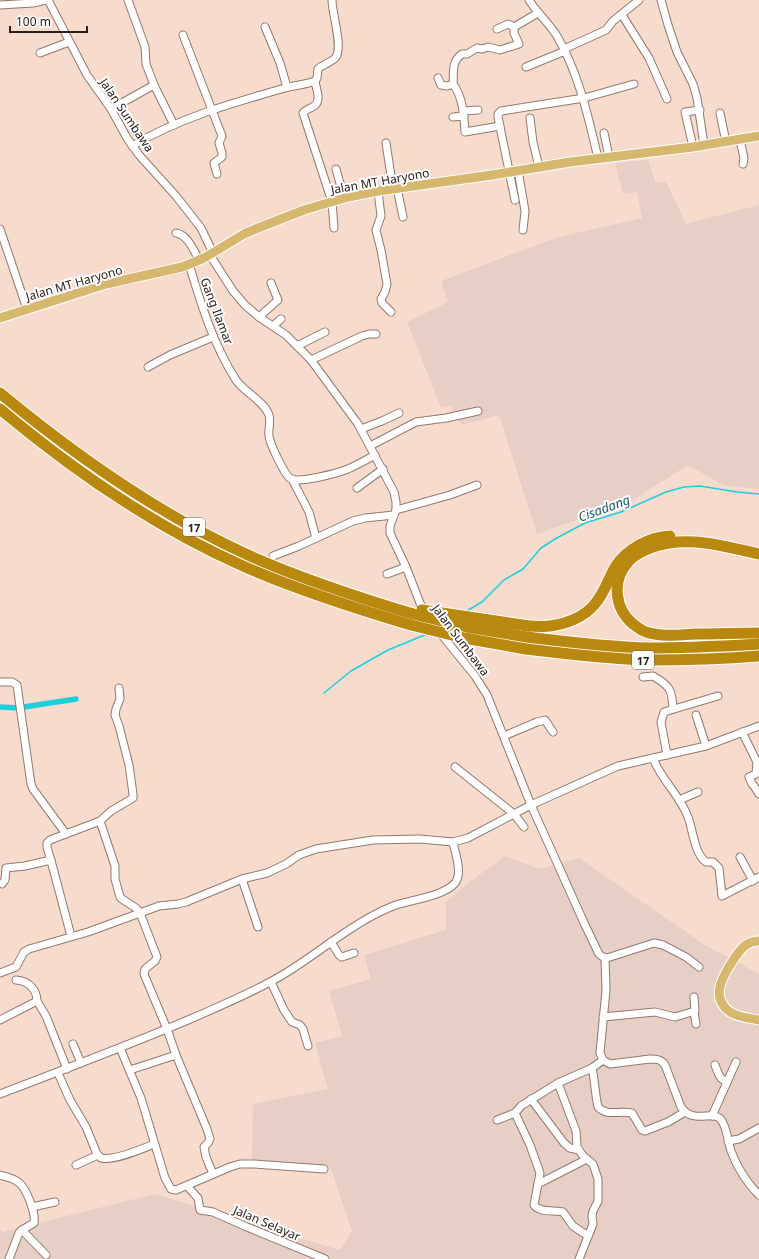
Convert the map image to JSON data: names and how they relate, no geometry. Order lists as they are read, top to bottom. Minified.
{"streets":{"highway":["17"],"main road":["Jalan MT Haryono"],"street":["Jalan Sumbawa","Gang Ilamar","Jalan Selayar"]},"crossings":[["Jalan Sumbawa","Jalan MT Haryono"],["Jalan MT Haryono","Gang Ilamar"]],"water":["Cisadang"],"scale_bar":"100 m"}
